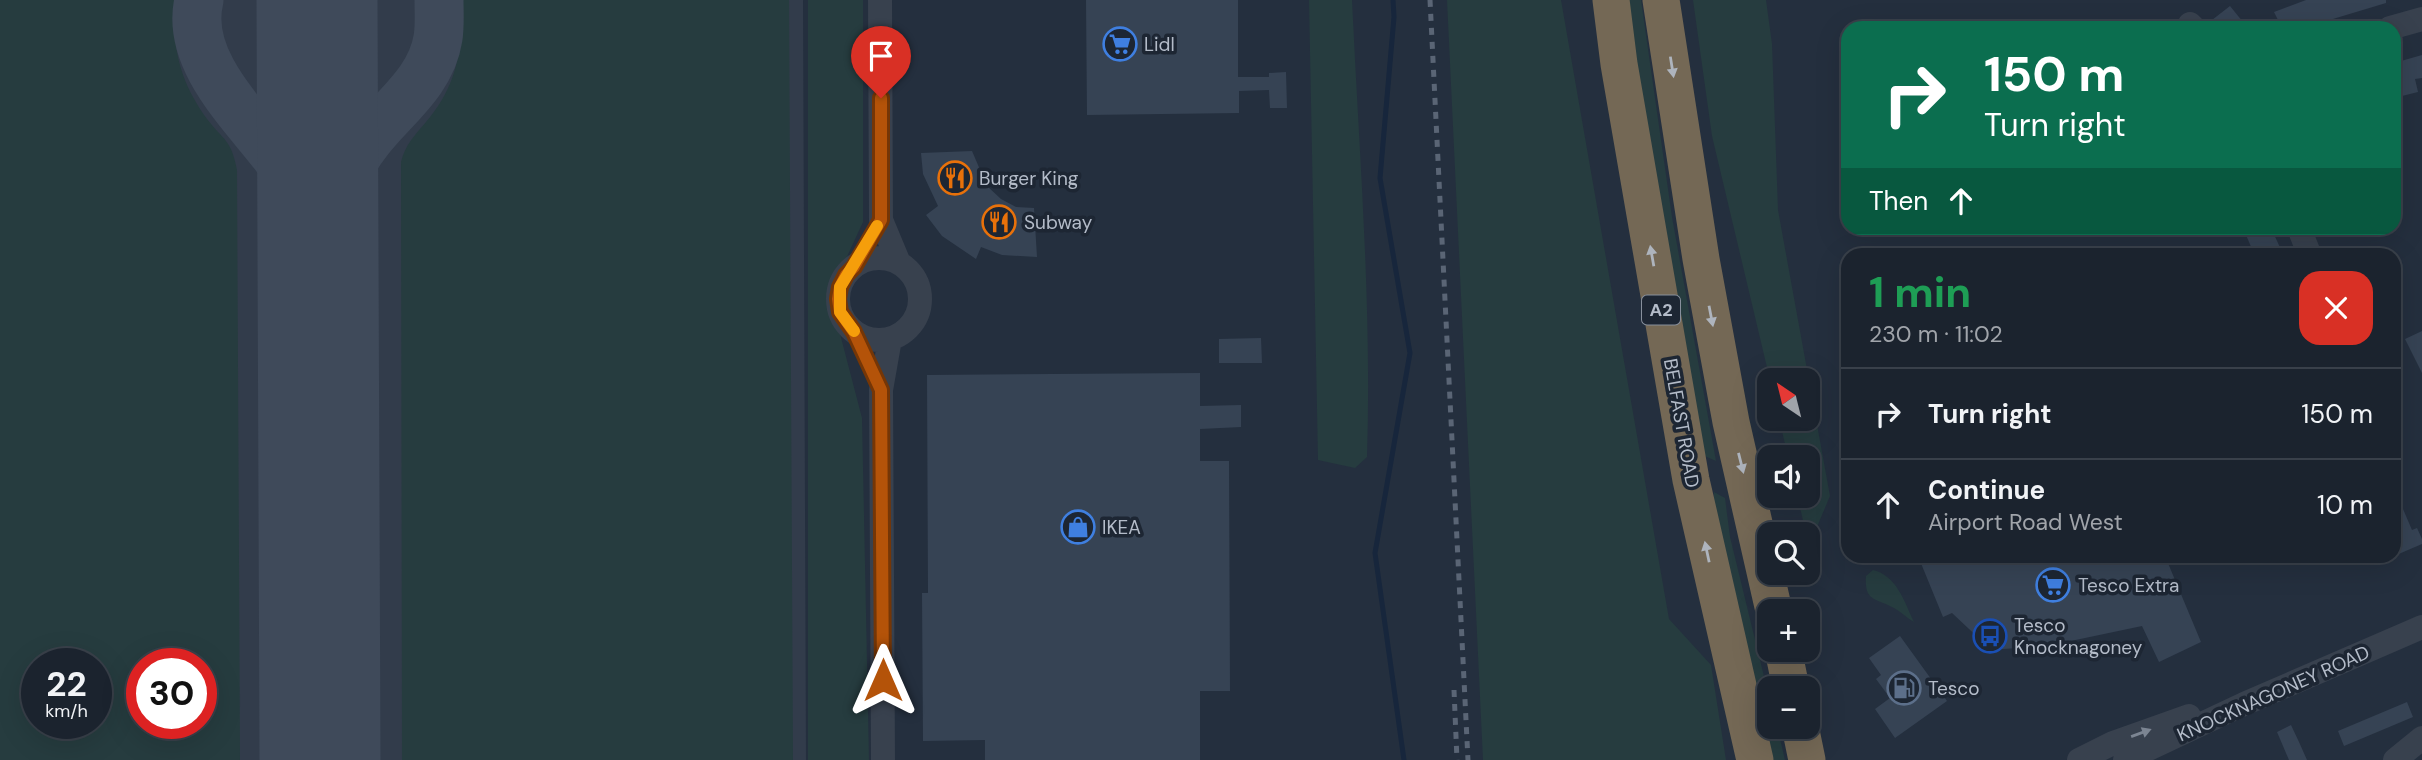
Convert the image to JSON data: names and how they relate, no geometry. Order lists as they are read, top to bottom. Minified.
{"streets":{"highway":["A2","BELFAST ROAD"],"street":["KNOCKNAGONEY ROAD"]},"places":{"supermarket":["Lidl","Tesco Extra"],"restaurant":["Burger King","Subway"],"shop":["IKEA"],"bus stop":["Tesco Knocknagoney"],"fuel station":["Tesco"]},"north":"top left","page":{"turn":["150 m","Turn right"],"then":"Then","heading":["1 min","230 m · 11:02"],"list":[{"name":"Turn right","value":"150 m"},{"name":"Continue","note":"Airport Road West","value":"10 m"}],"map_buttons":["+","−"],"speed":"22 km/h","limit":"30"}}
